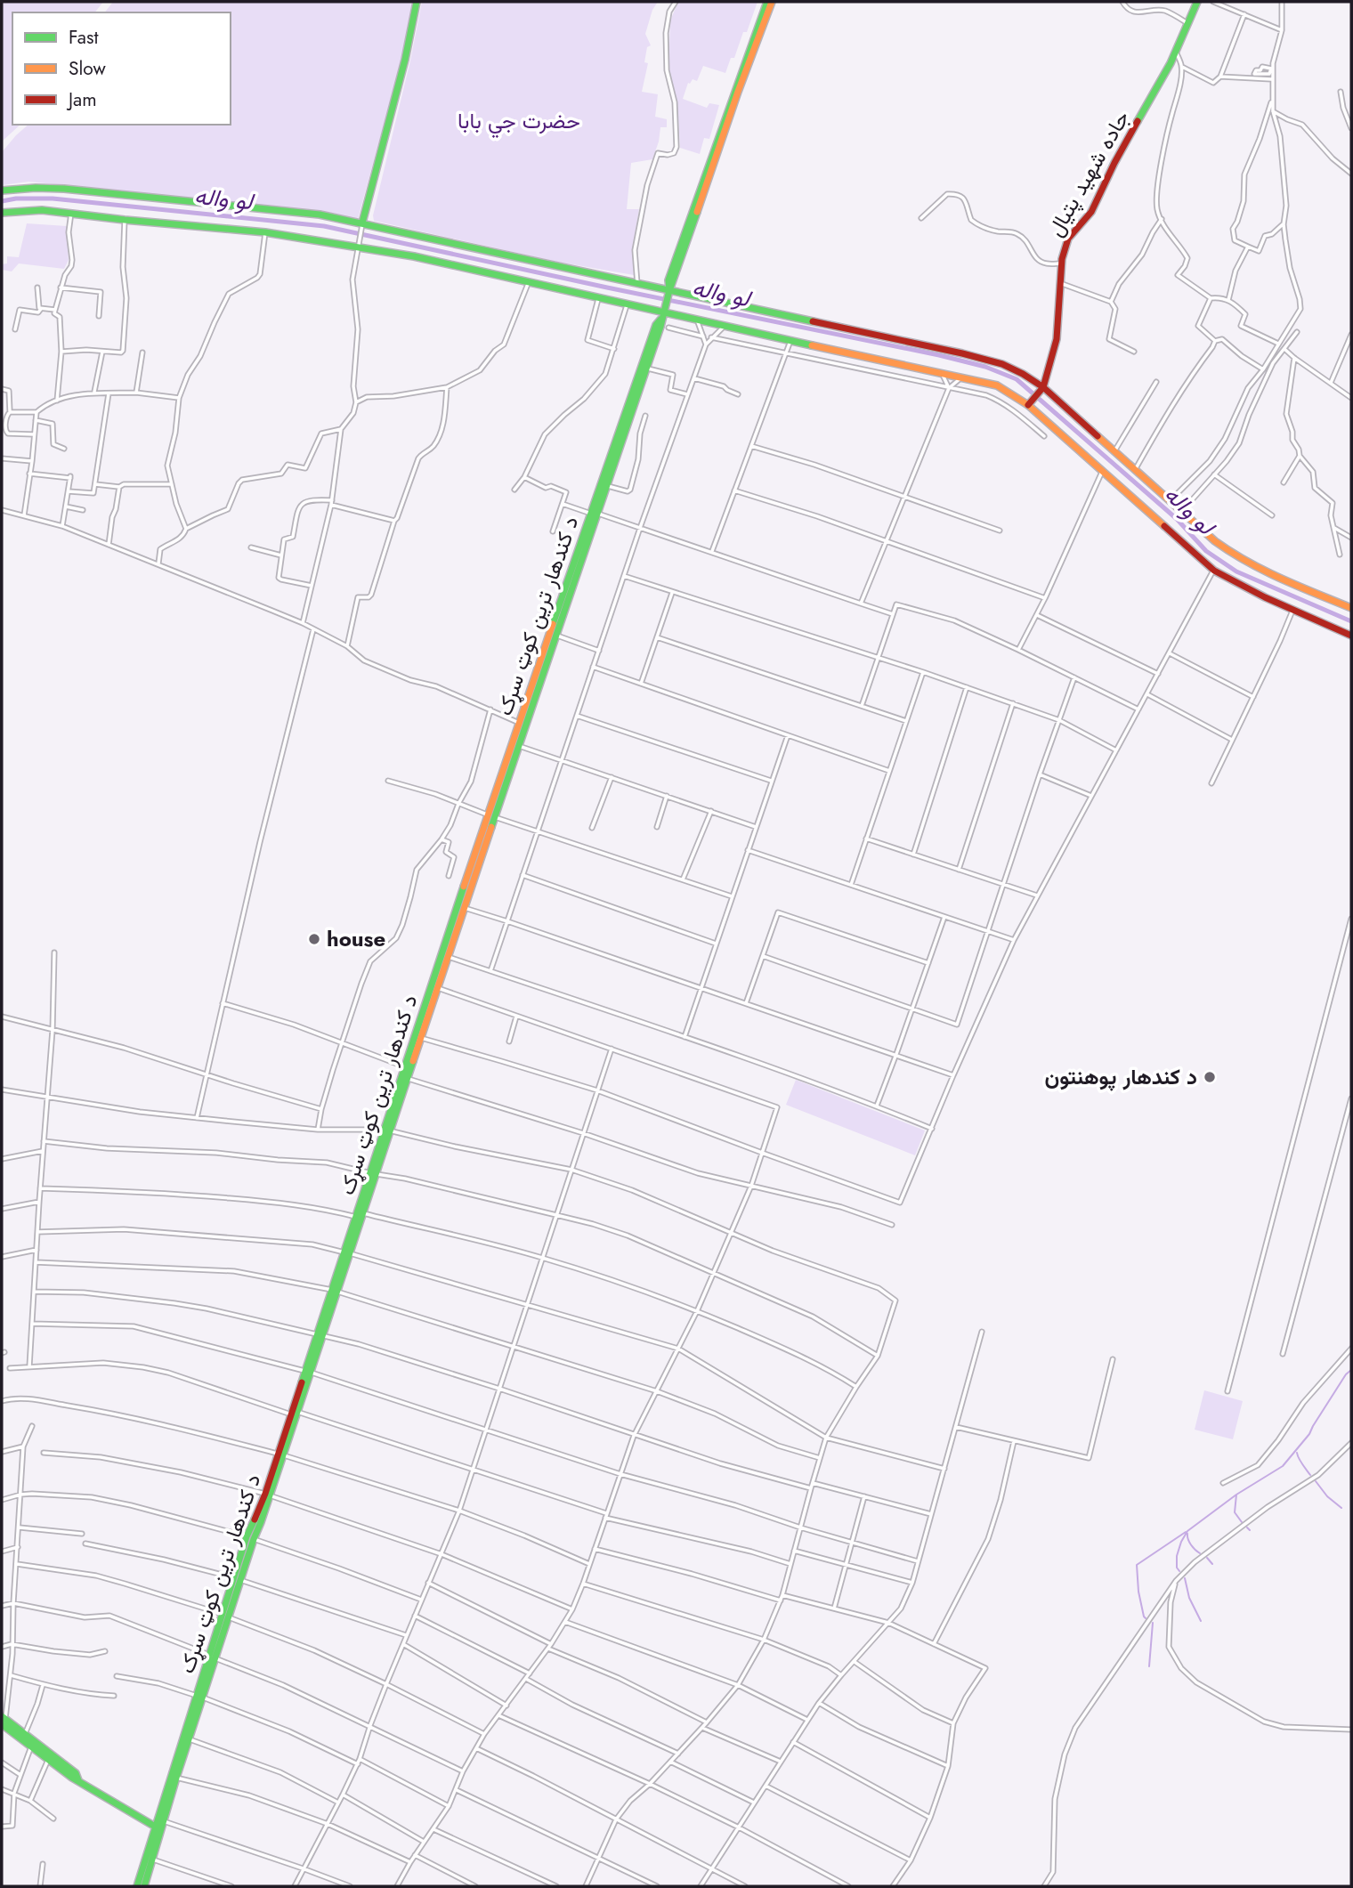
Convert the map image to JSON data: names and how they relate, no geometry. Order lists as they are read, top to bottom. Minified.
{"streets":{"street":["جاده شهید پتیال","د کندهار ترين کوټ سړک"]},"water":["لو واله"],"parks":["حضرت جي بابا"],"places":["house","د کندهار پوهنتون"],"legend":["Fast","Slow","Jam"]}
